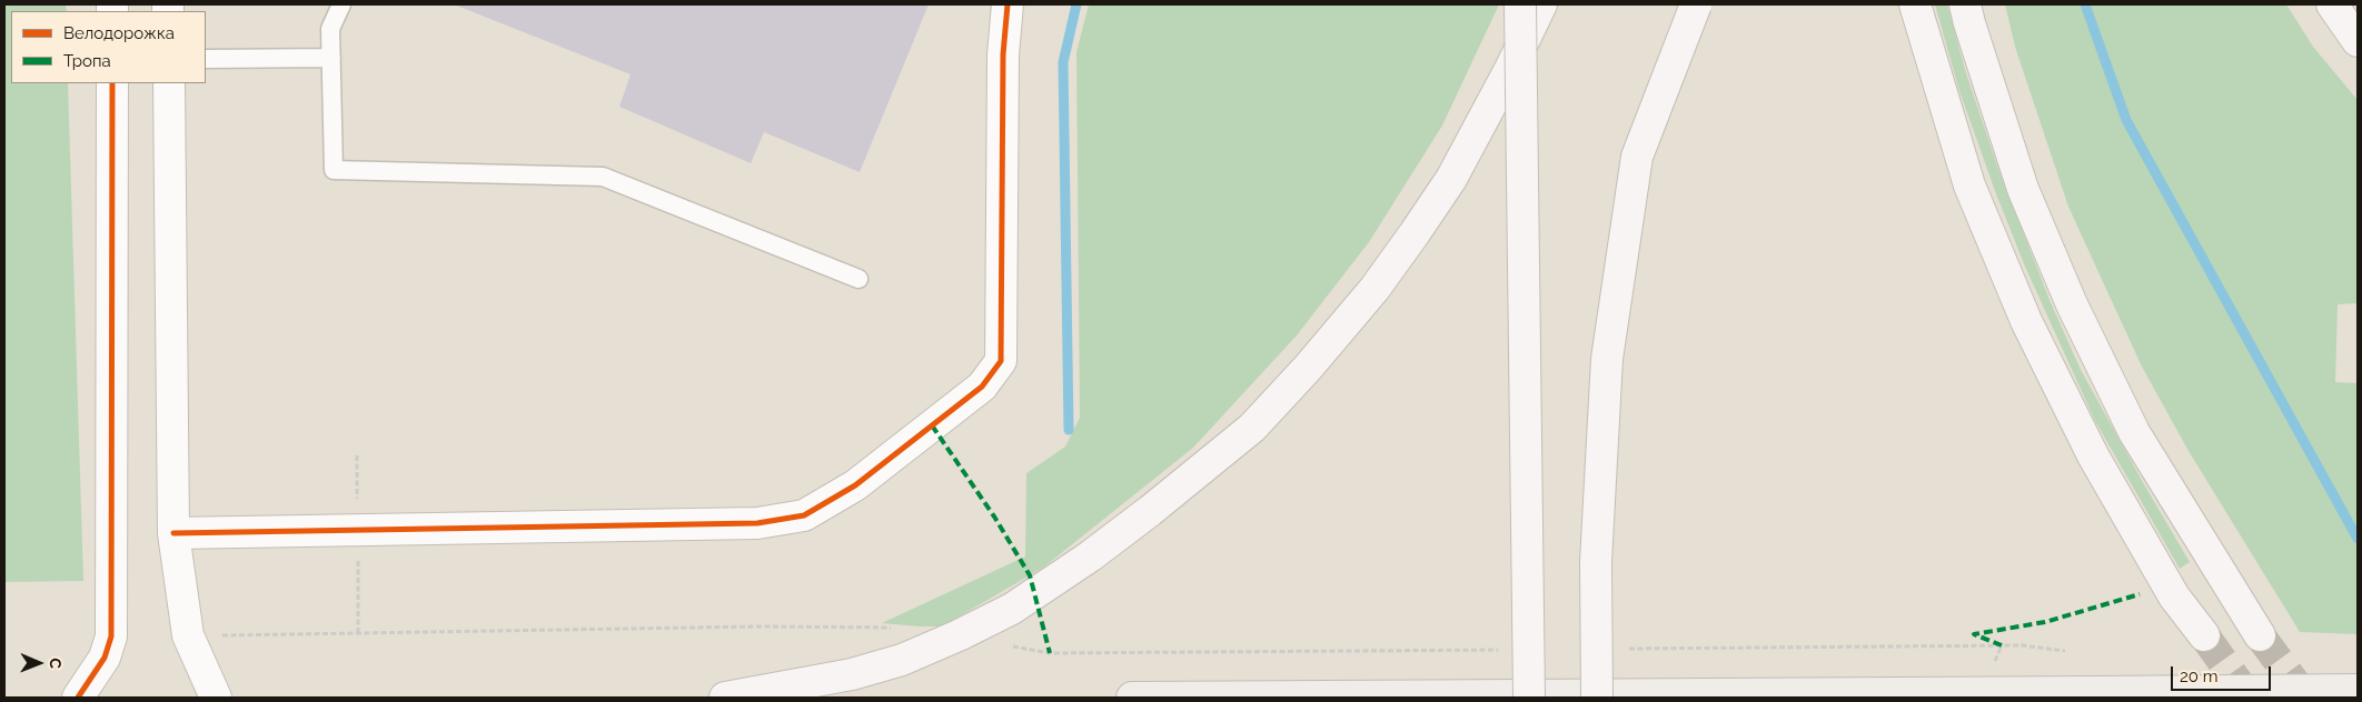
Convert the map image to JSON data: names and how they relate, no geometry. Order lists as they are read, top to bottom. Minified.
{"legend":["Велодорожка","Тропа"],"scale_bar":"20 m","north":"right"}
